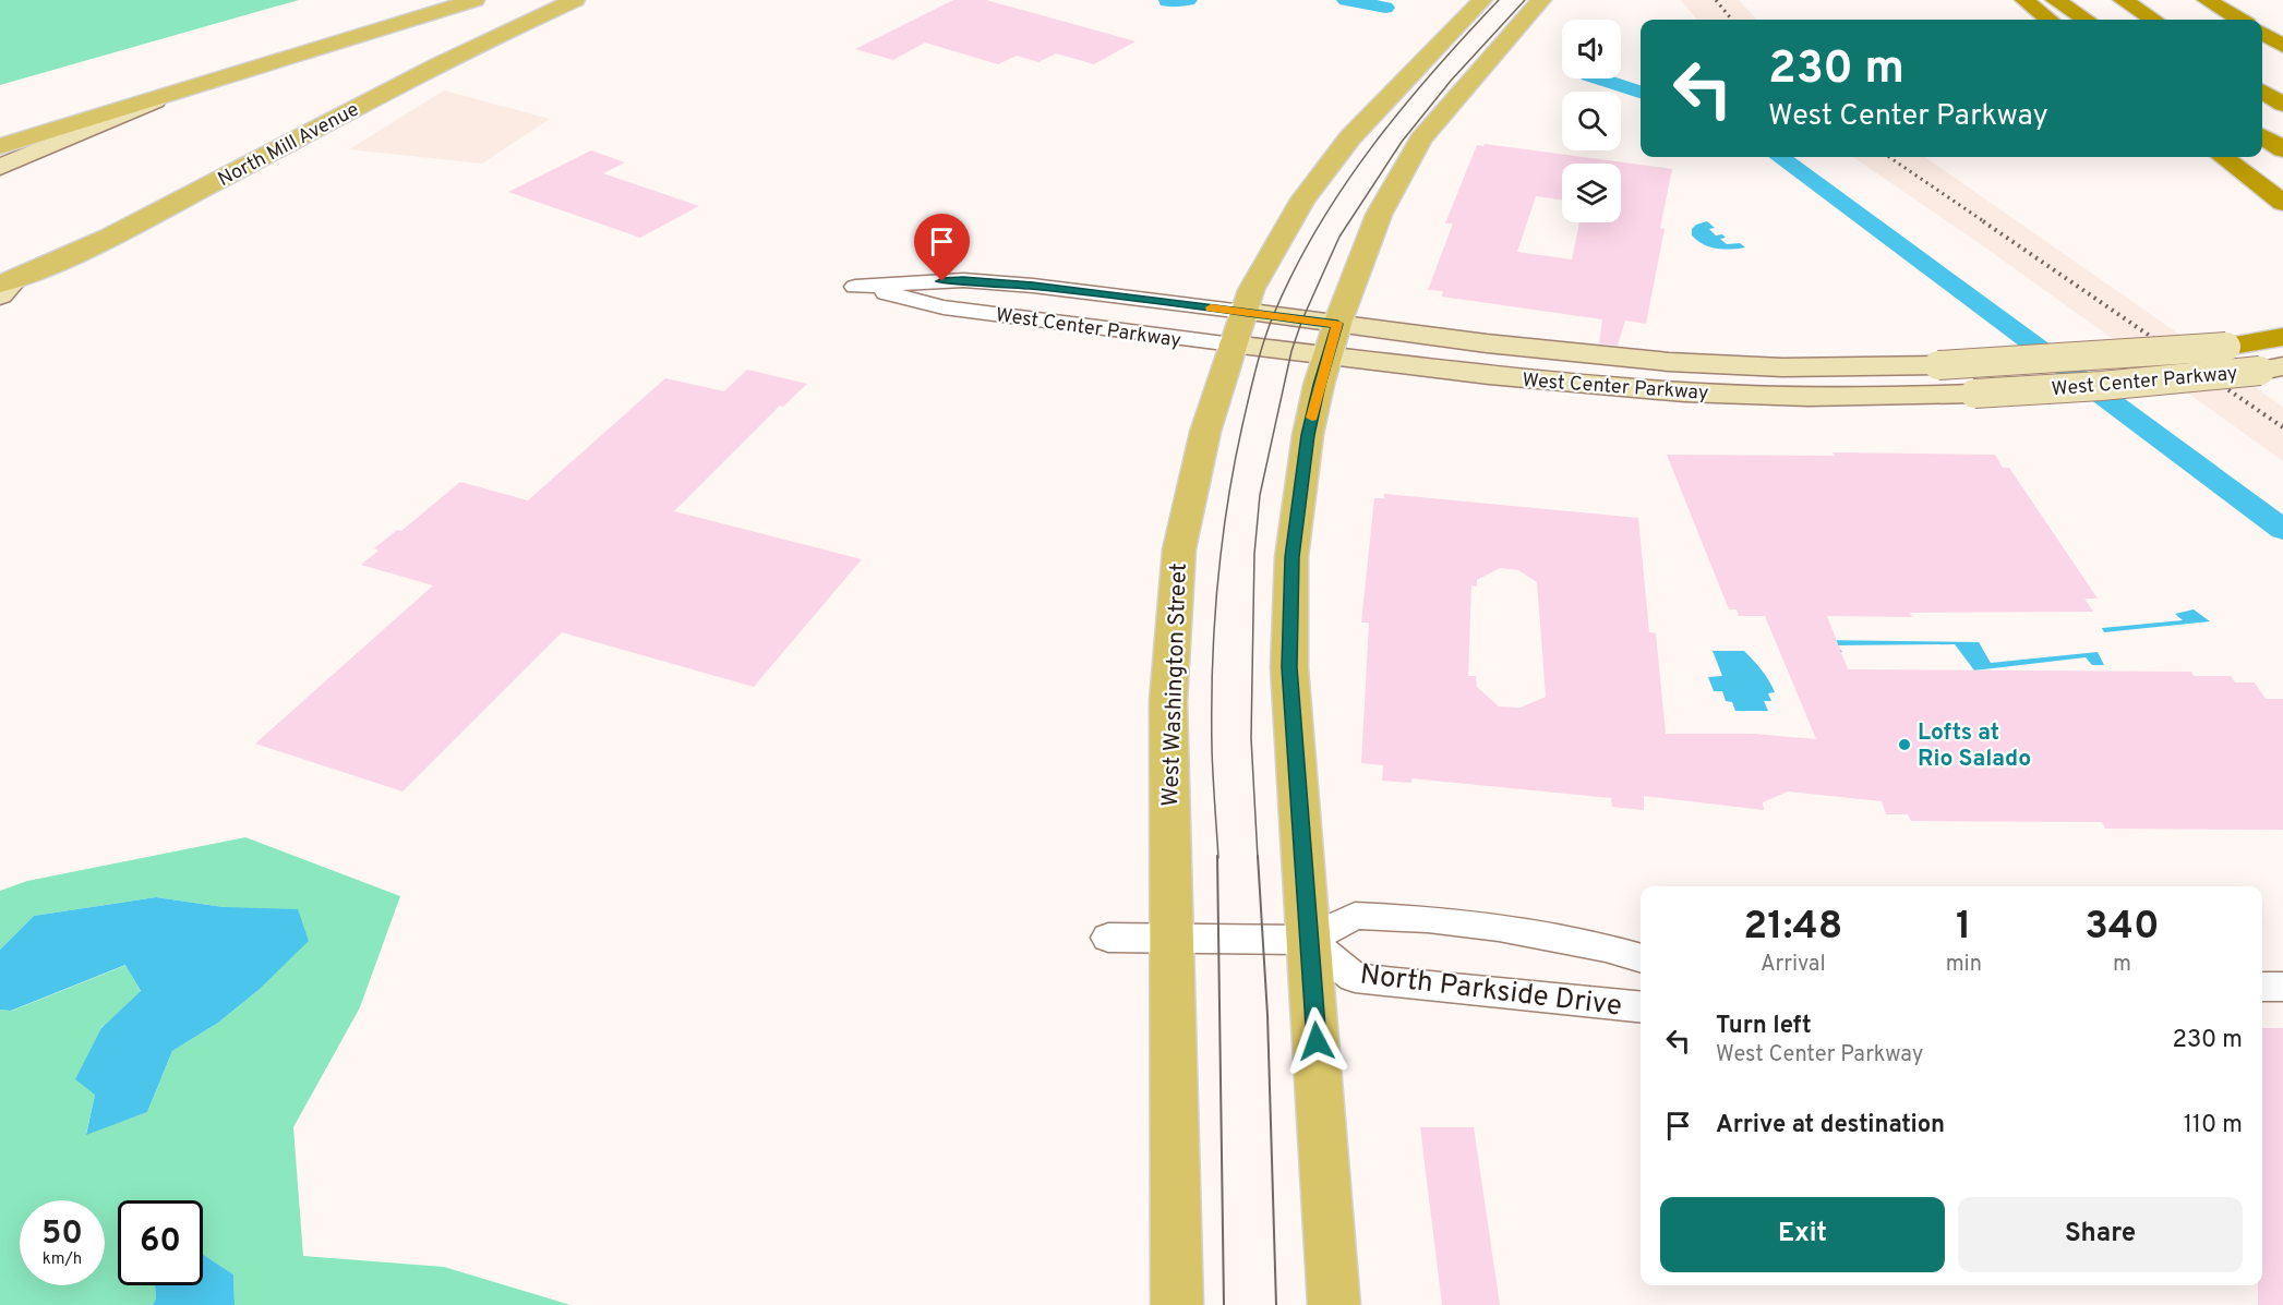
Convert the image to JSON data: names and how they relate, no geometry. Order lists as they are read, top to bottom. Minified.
{"streets":{"main road":["North Mill Avenue","West Washington Street"],"street":["West Center Parkway","North Parkside Drive"]},"crossings":[["West Center Parkway","West Washington Street"],["West Washington Street","North Parkside Drive"]],"places":["Lofts at Rio Salado"],"page":{"turn":["230 m","West Center Parkway"],"eta":["21:48","Arrival","1","min","340","m"],"list":[{"name":"Turn left","note":"West Center Parkway","value":"230 m"},{"name":"Arrive at destination","value":"110 m"}],"buttons":["Exit","Share"],"speed":"50 km/h","limit":"60"}}
